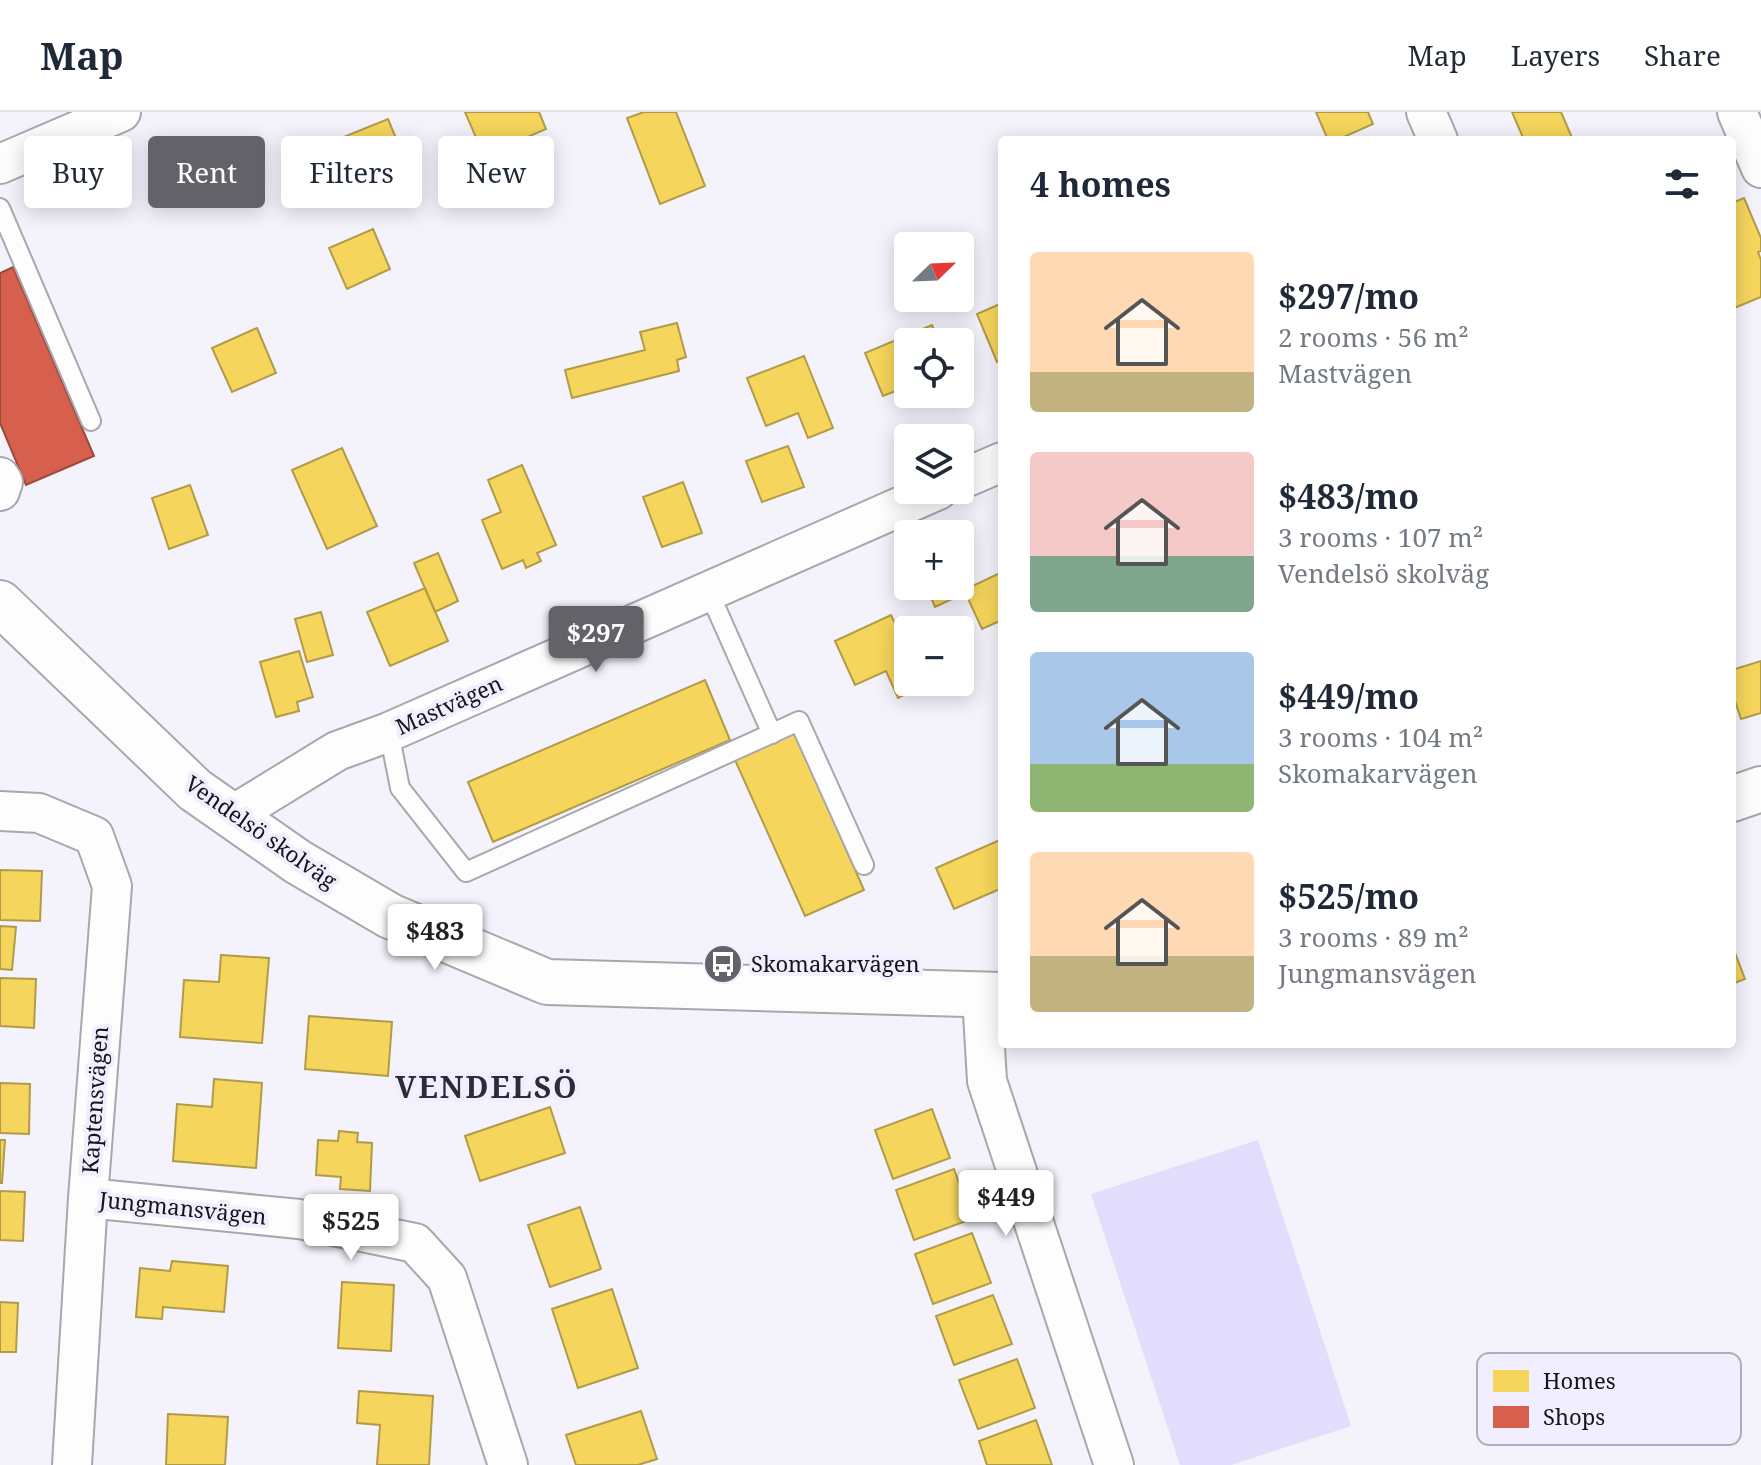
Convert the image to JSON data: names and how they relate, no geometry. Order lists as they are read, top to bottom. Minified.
{"streets":{"street":["Mastvägen","Vendelsö skolväg","Kaptensvägen","Jungmansvägen"]},"crossings":[["Mastvägen","Vendelsö skolväg"],["Kaptensvägen","Jungmansvägen"]],"districts":["VENDELSÖ"],"places":{"bus stop":["Skomakarvägen"]},"legend":["Homes","Shops"],"north":"top right","page":{"header":"Map","nav":["Map","Layers","Share"],"chip":["Buy","Rent","Filters","New"],"heading":"4 homes","map_buttons":["+","−"],"list":[{"name":"$297/mo","note":"2 rooms · 56 m² · Mastvägen"},{"name":"$483/mo","note":"3 rooms · 107 m² · Vendelsö skolväg"},{"name":"$449/mo","note":"3 rooms · 104 m² · Skomakarvägen"},{"name":"$525/mo","note":"3 rooms · 89 m² · Jungmansvägen"}],"price":["$297","$483","$449","$525"]}}
